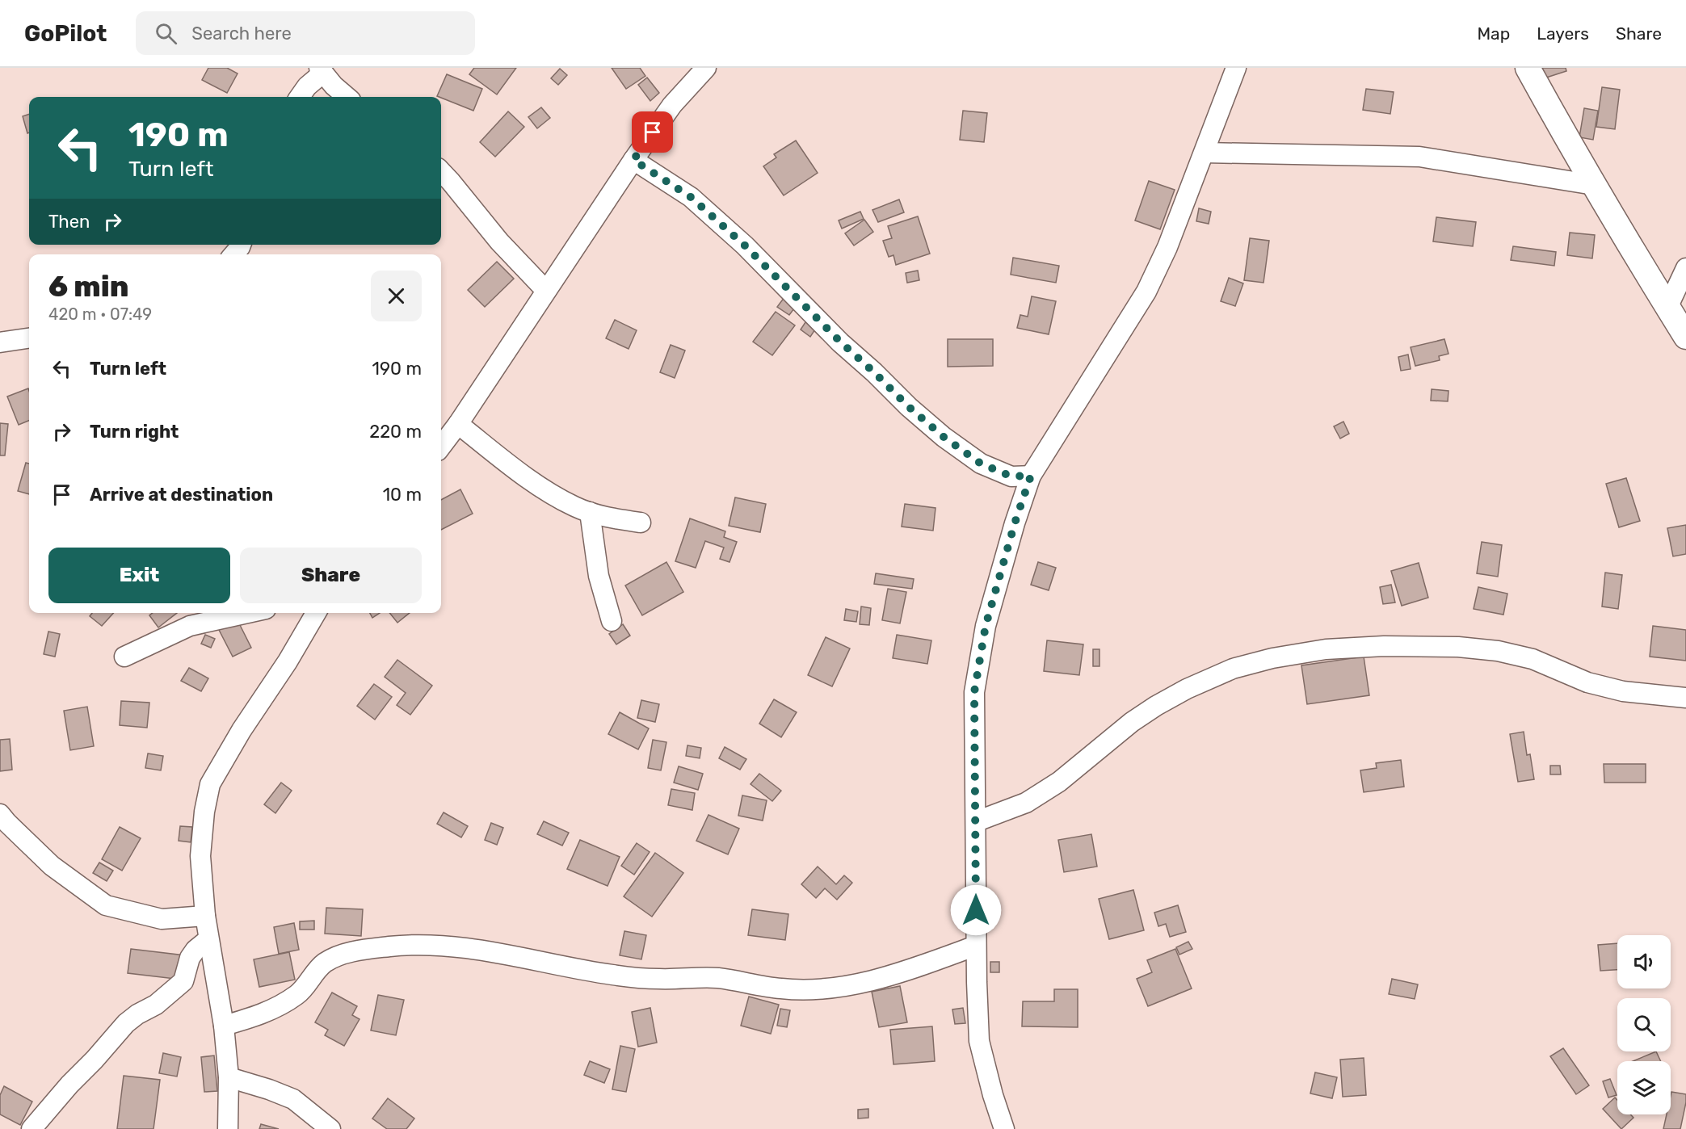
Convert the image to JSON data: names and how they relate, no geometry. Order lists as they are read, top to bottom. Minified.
{"page":{"header":"GoPilot","search":"Search here","nav":["Map","Layers","Share"],"turn":["190 m","Turn left"],"then":"Then","heading":["6 min","420 m · 07:49"],"list":[{"name":"Turn left","value":"190 m"},{"name":"Turn right","value":"220 m"},{"name":"Arrive at destination","value":"10 m"}],"buttons":["Exit","Share"]}}
